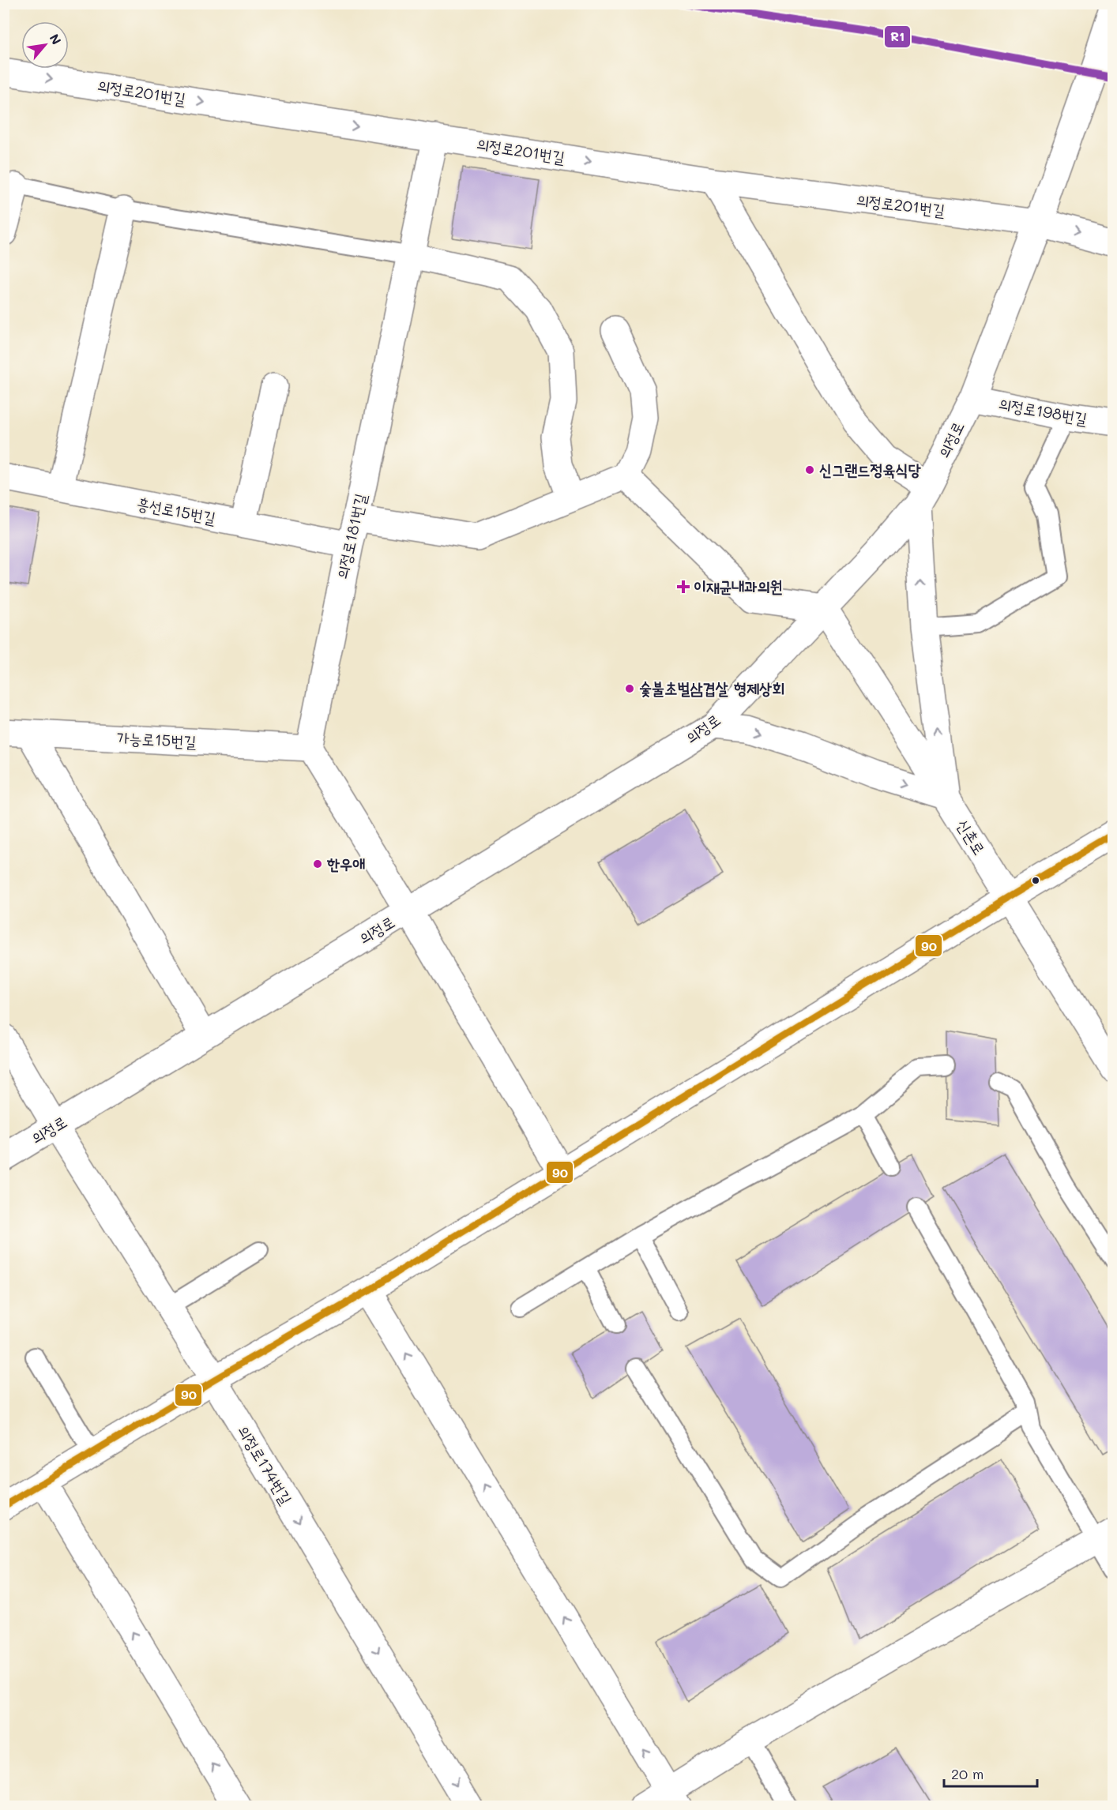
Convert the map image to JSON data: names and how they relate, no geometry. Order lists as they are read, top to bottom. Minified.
{"streets":{"street":["의정로201번길","의정로198번길","의정로","흥선로15번길","의정로181번길","가능로15번길","신촌로","의정로174번길"]},"crossings":[["의정로201번길","의정로"],["의정로201번길","의정로181번길"],["의정로198번길","의정로"],["의정로","신촌로"],["의정로","의정로174번길"],["흥선로15번길","의정로181번길"],["의정로181번길","가능로15번길"]],"one_way":["의정로201번길"],"places":{"other":["신그랜드정육식당","숯불초벌삼겹살 형제상회","한우애"],"health":["이재균내과의원"]},"lines":["transit line R1","transit line 90"],"scale_bar":"20 m","north":"top right"}
